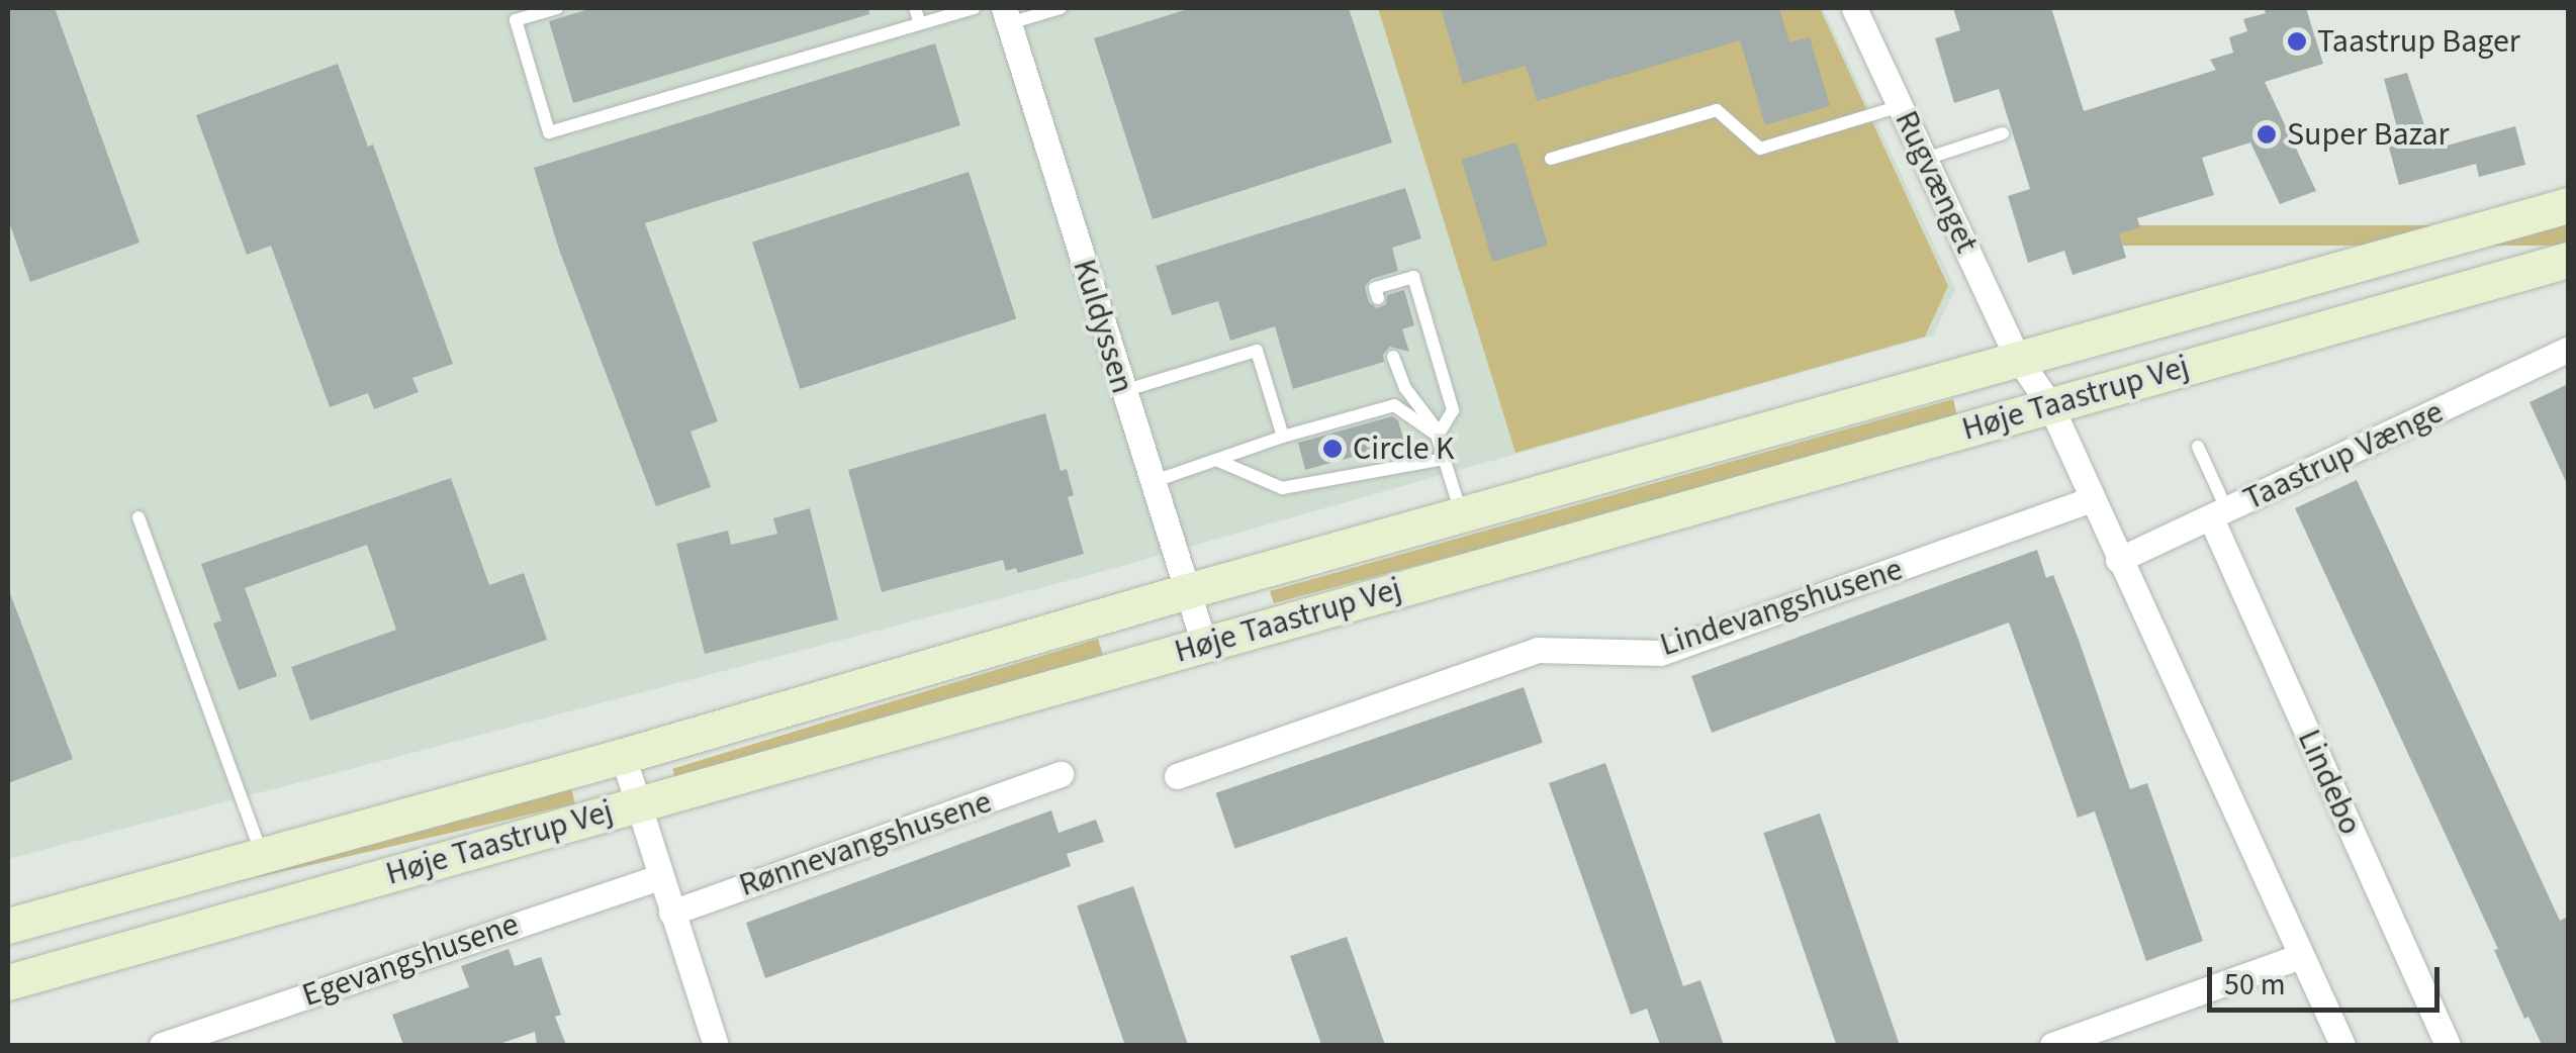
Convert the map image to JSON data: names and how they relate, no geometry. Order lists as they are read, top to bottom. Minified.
{"streets":{"street":["Rugvænget","Kuldyssen","Høje Taastrup Vej","Taastrup Vænge","Lindevangshusene","Lindebo","Rønnevangshusene","Egevangshusene"]},"crossings":[["Rugvænget","Høje Taastrup Vej"],["Kuldyssen","Høje Taastrup Vej"],["Taastrup Vænge","Lindebo"]],"places":["Taastrup Bager","Super Bazar","Circle K"],"scale_bar":"50 m"}
